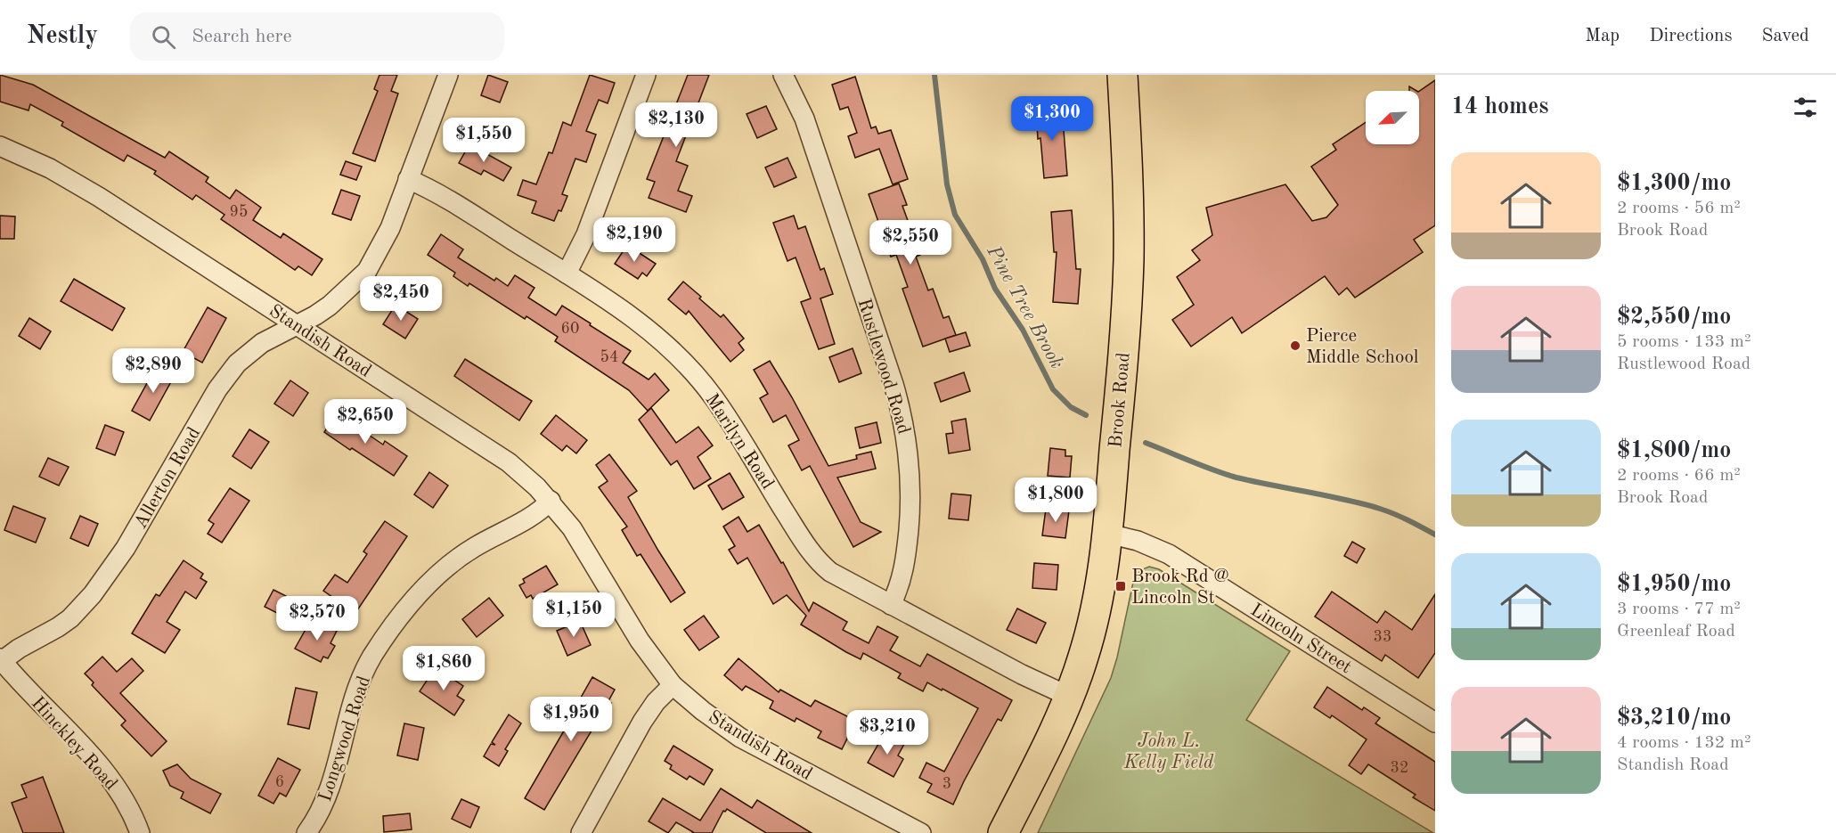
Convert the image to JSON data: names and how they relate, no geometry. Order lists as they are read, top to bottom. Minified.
{"streets":{"main road":["Brook Road"],"street":["Standish Road","Rustlewood Road","Marilyn Road","Allerton Road","Lincoln Street","Longwood Road","Hinckley Road"]},"crossings":[["Standish Road","Allerton Road"],["Standish Road","Longwood Road"],["Rustlewood Road","Marilyn Road"],["Brook Road","Marilyn Road"],["Brook Road","Lincoln Street"],["Marilyn Road","Allerton Road"],["Allerton Road","Hinckley Road"]],"water":["Pine Tree Brook"],"parks":["John L. Kelly Field"],"places":{"other":["Pierce Middle School"],"transit":["Brook Rd @ Lincoln St"]},"house_numbers":["95","60","54","33","32","6","3"],"north":"bottom left","page":{"header":"Nestly","search":"Search here","nav":["Map","Directions","Saved"],"heading":"14 homes","price":["$1,300","$2,130","$1,550","$2,190","$2,550","$2,450","$2,890","$2,650","$1,800","$1,150","$2,570","$1,860","$1,950","$3,210"],"list":[{"name":"$1,300/mo","note":"2 rooms · 56 m² · Brook Road"},{"name":"$2,550/mo","note":"5 rooms · 133 m² · Rustlewood Road"},{"name":"$1,800/mo","note":"2 rooms · 66 m² · Brook Road"},{"name":"$1,950/mo","note":"3 rooms · 77 m² · Greenleaf Road"},{"name":"$3,210/mo","note":"4 rooms · 132 m² · Standish Road"}]}}
